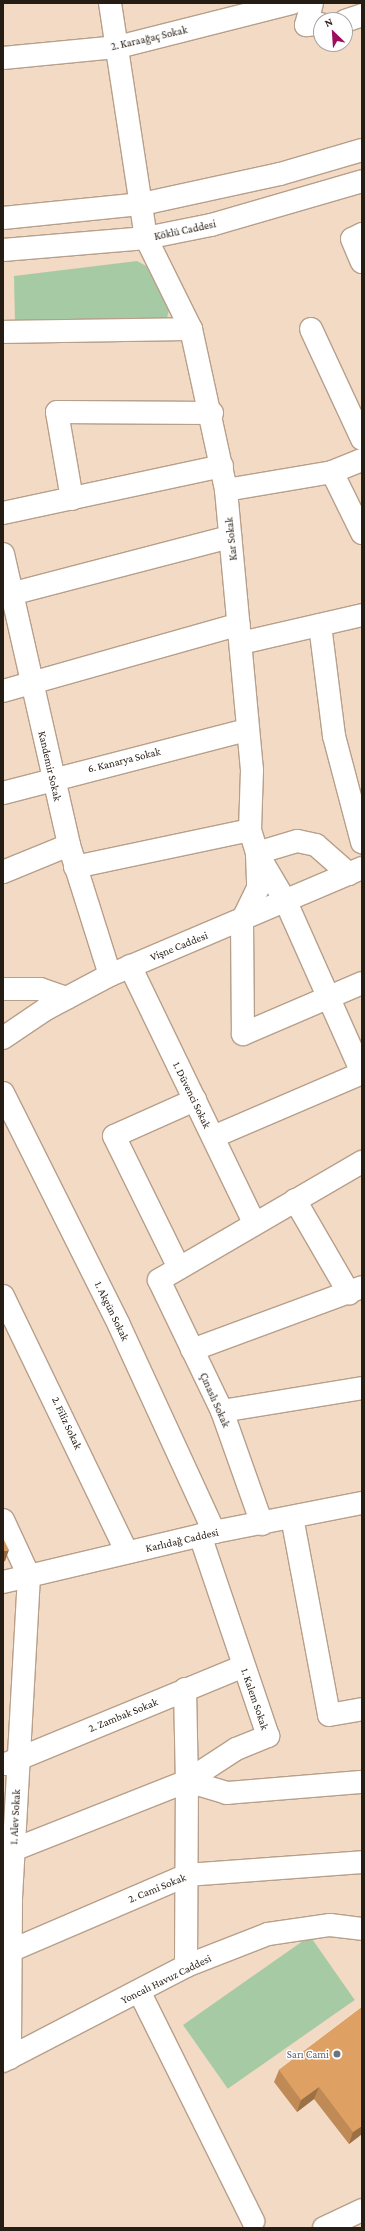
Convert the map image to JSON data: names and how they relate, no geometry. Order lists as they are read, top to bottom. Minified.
{"streets":{"main road":["2. Karaağaç Sokak","Köklü Caddesi","Kar Sokak","6. Kanarya Sokak","Kandemir Sokak","Vişne Caddesi","1. Düvenci Sokak","1. Akgün Sokak","Çınaslı Sokak","2. Filiz Sokak","Karlıdağ Caddesi","1. Kalem Sokak","2. Zambak Sokak","1. Alev Sokak","2. Cami Sokak","Yoncalı Havuz Caddesi"]},"crossings":[["2. Karaağaç Sokak","Kar Sokak"],["Köklü Caddesi","Kar Sokak"],["Kar Sokak","6. Kanarya Sokak"],["Kar Sokak","Vişne Caddesi"],["6. Kanarya Sokak","Kandemir Sokak"],["Kandemir Sokak","Vişne Caddesi"],["Vişne Caddesi","1. Düvenci Sokak"],["1. Akgün Sokak","Karlıdağ Caddesi"],["1. Akgün Sokak","1. Kalem Sokak"],["Çınaslı Sokak","Karlıdağ Caddesi"],["2. Filiz Sokak","Karlıdağ Caddesi"],["Karlıdağ Caddesi","1. Kalem Sokak"],["Karlıdağ Caddesi","1. Alev Sokak"],["1. Kalem Sokak","2. Zambak Sokak"],["2. Zambak Sokak","1. Alev Sokak"],["1. Alev Sokak","2. Cami Sokak"],["1. Alev Sokak","Yoncalı Havuz Caddesi"]],"places":["Sarı Cami"],"north":"top left"}
